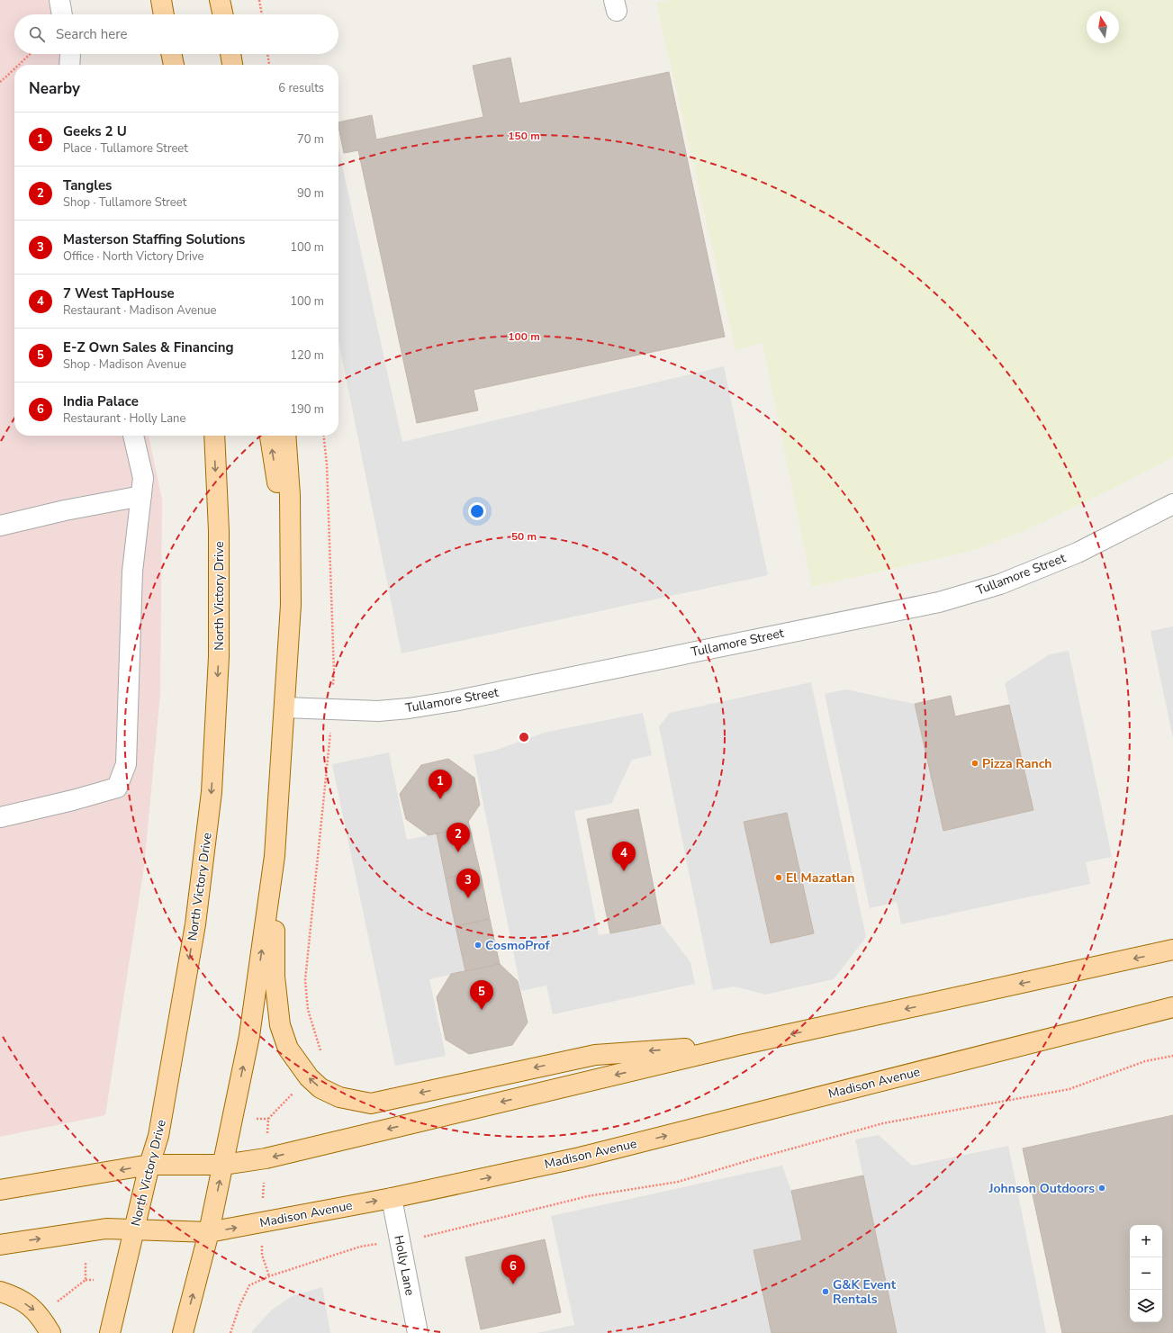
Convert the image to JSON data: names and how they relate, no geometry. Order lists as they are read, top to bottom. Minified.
{"streets":{"main road":["North Victory Drive","Madison Avenue"],"street":["Tullamore Street","Holly Lane"]},"crossings":[["North Victory Drive","Madison Avenue"],["Madison Avenue","Holly Lane"]],"places":["Pizza Ranch","El Mazatlan","CosmoProf","Johnson Outdoors","G&K Event Rentals"],"north":"top","page":{"search":"Search here","heading":["Nearby","6 results"],"list":[{"mark":"1","name":"Geeks 2 U","note":"Place · Tullamore Street","value":"70 m"},{"mark":"2","name":"Tangles","note":"Shop · Tullamore Street","value":"90 m"},{"mark":"3","name":"Masterson Staffing Solutions","note":"Office · North Victory Drive","value":"100 m"},{"mark":"4","name":"7 West TapHouse","note":"Restaurant · Madison Avenue","value":"100 m"},{"mark":"5","name":"E-Z Own Sales & Financing","note":"Shop · Madison Avenue","value":"120 m"},{"mark":"6","name":"India Palace","note":"Restaurant · Holly Lane","value":"190 m"}],"pins":["1","2","4","3","5","6"],"map_buttons":["+","−"]},"rings":["150 m","100 m","50 m"]}
